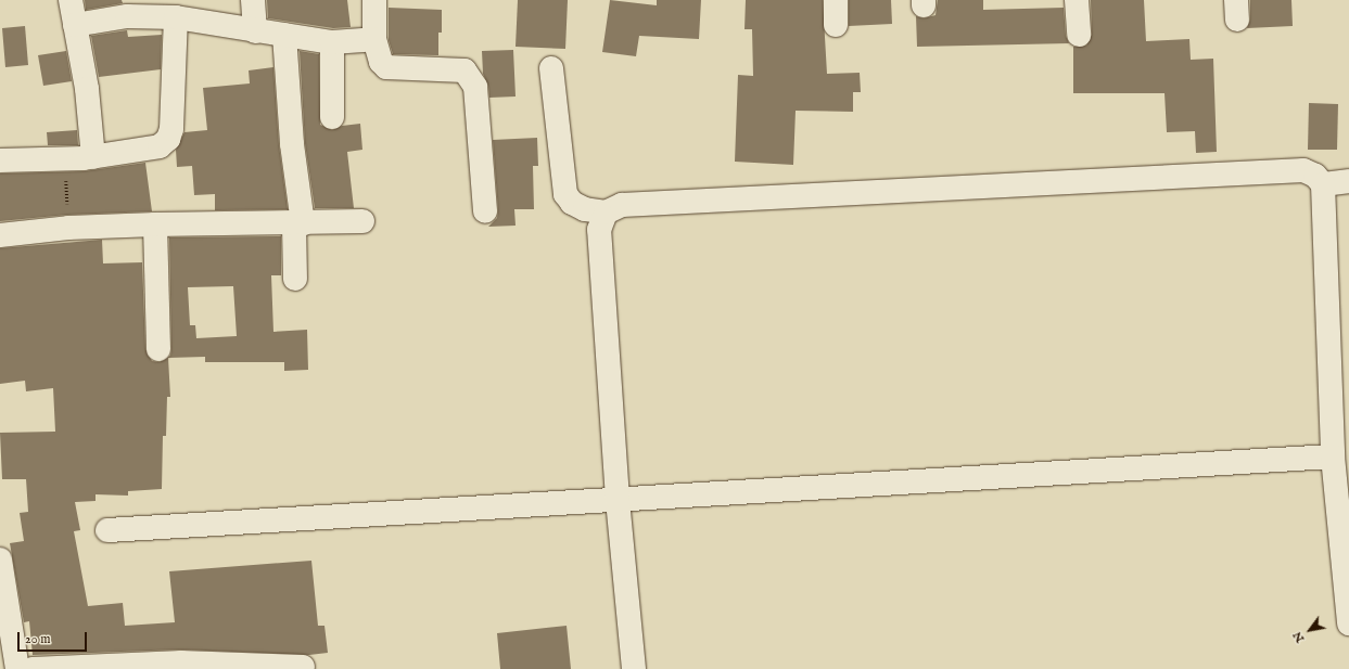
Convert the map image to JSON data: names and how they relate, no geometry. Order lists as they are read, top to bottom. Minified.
{"scale_bar":"20 m","north":"bottom left"}
